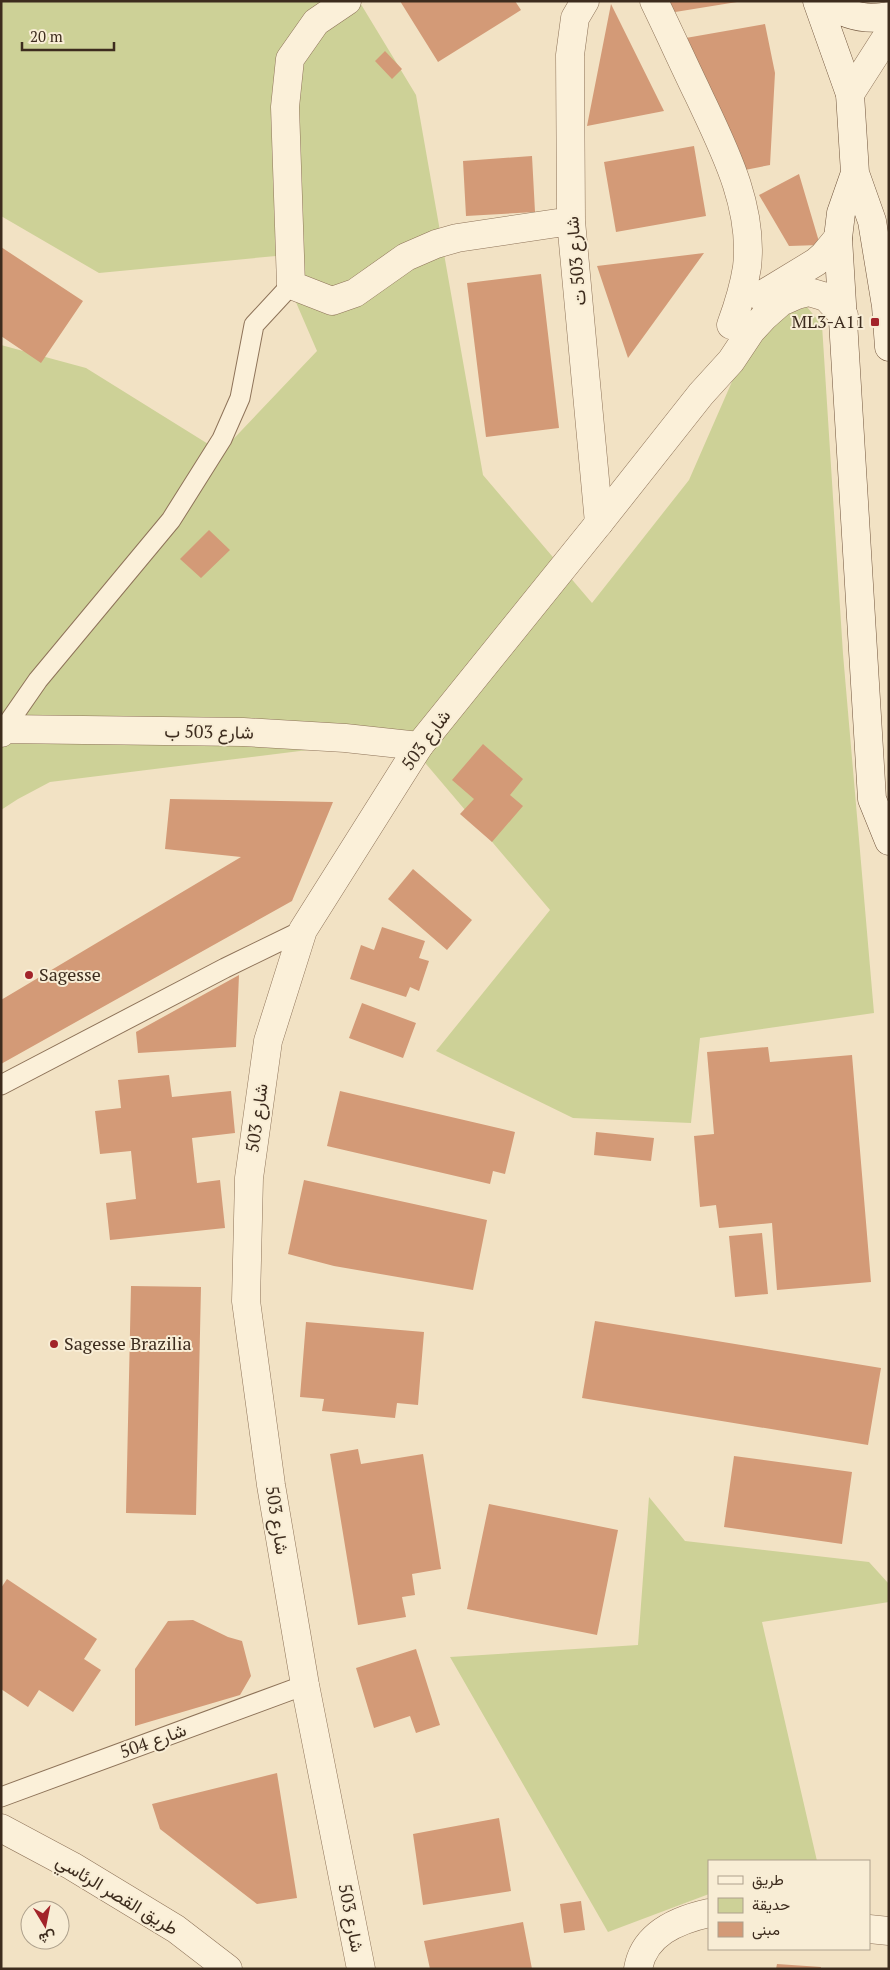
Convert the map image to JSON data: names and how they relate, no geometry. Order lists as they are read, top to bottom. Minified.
{"streets":{"street":["شارع 503 ت","شارع 503 ب","شارع 503","طريق القصر الرئاسي"],"lane":["شارع 504"]},"crossings":[["شارع 503 ت","شارع 503"],["شارع 503 ب","شارع 503"],["شارع 503","شارع 504"]],"places":{"transit":["ML3-A11"],"other":["Sagesse","Sagesse Brazilia"]},"legend":["طريق","حديقة","مبنى"],"scale_bar":"20 m","north":"bottom"}
